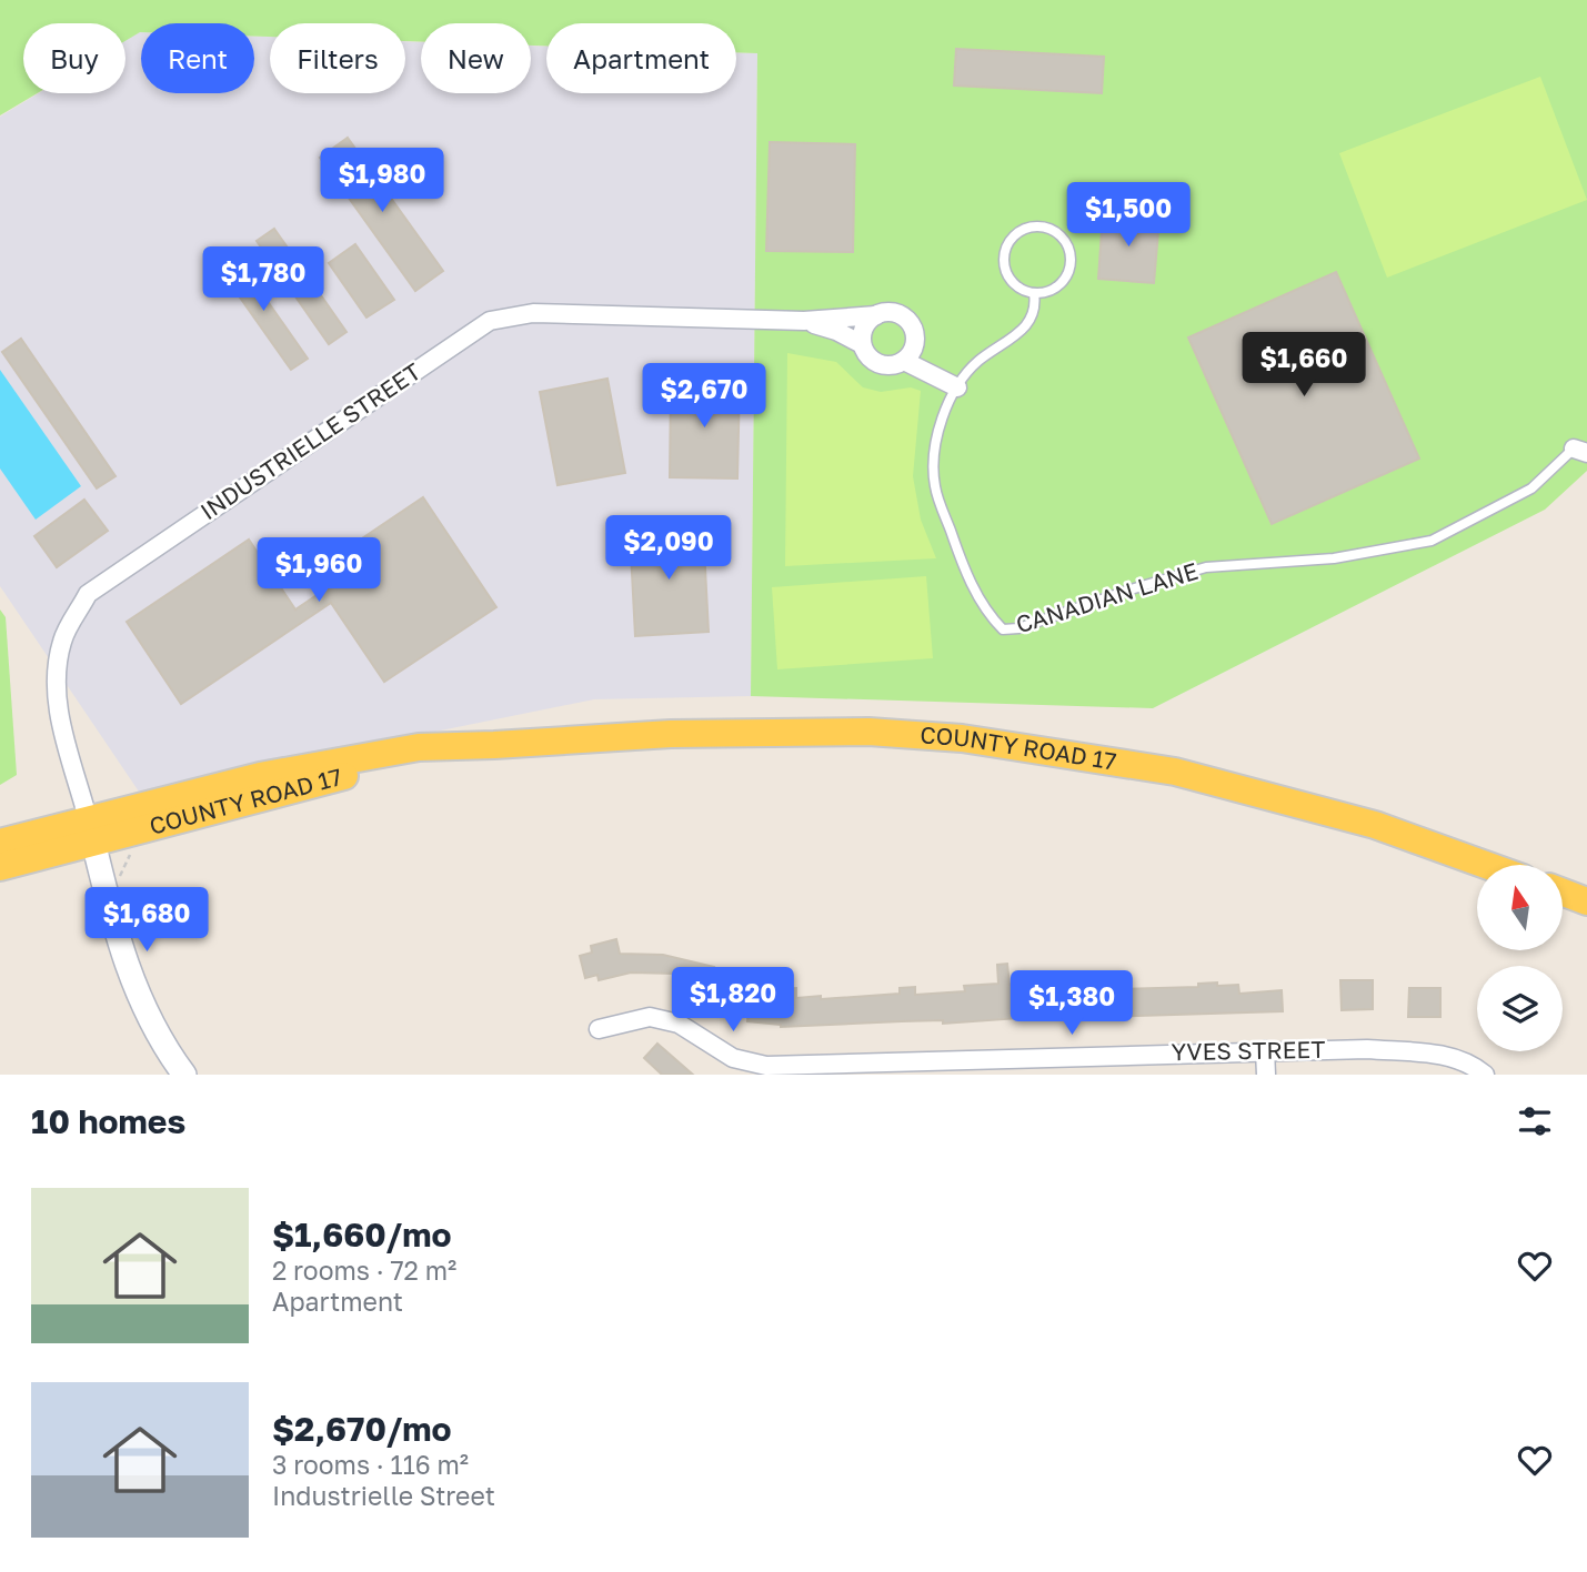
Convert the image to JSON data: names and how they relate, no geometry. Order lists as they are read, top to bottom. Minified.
{"streets":{"main road":["COUNTY ROAD 17"],"street":["INDUSTRIELLE STREET","YVES STREET"],"lane":["CANADIAN LANE"]},"crossings":[["INDUSTRIELLE STREET","CANADIAN LANE"],["INDUSTRIELLE STREET","COUNTY ROAD 17"]],"north":"top","page":{"chip":["Buy","Rent","Filters","New","Apartment"],"price":["$1,980","$1,500","$1,780","$1,660","$2,670","$2,090","$1,960","$1,680","$1,820","$1,380"],"heading":"10 homes","list":[{"name":"$1,660/mo","note":"2 rooms · 72 m² · Apartment"},{"name":"$2,670/mo","note":"3 rooms · 116 m² · Industrielle Street"}]}}
